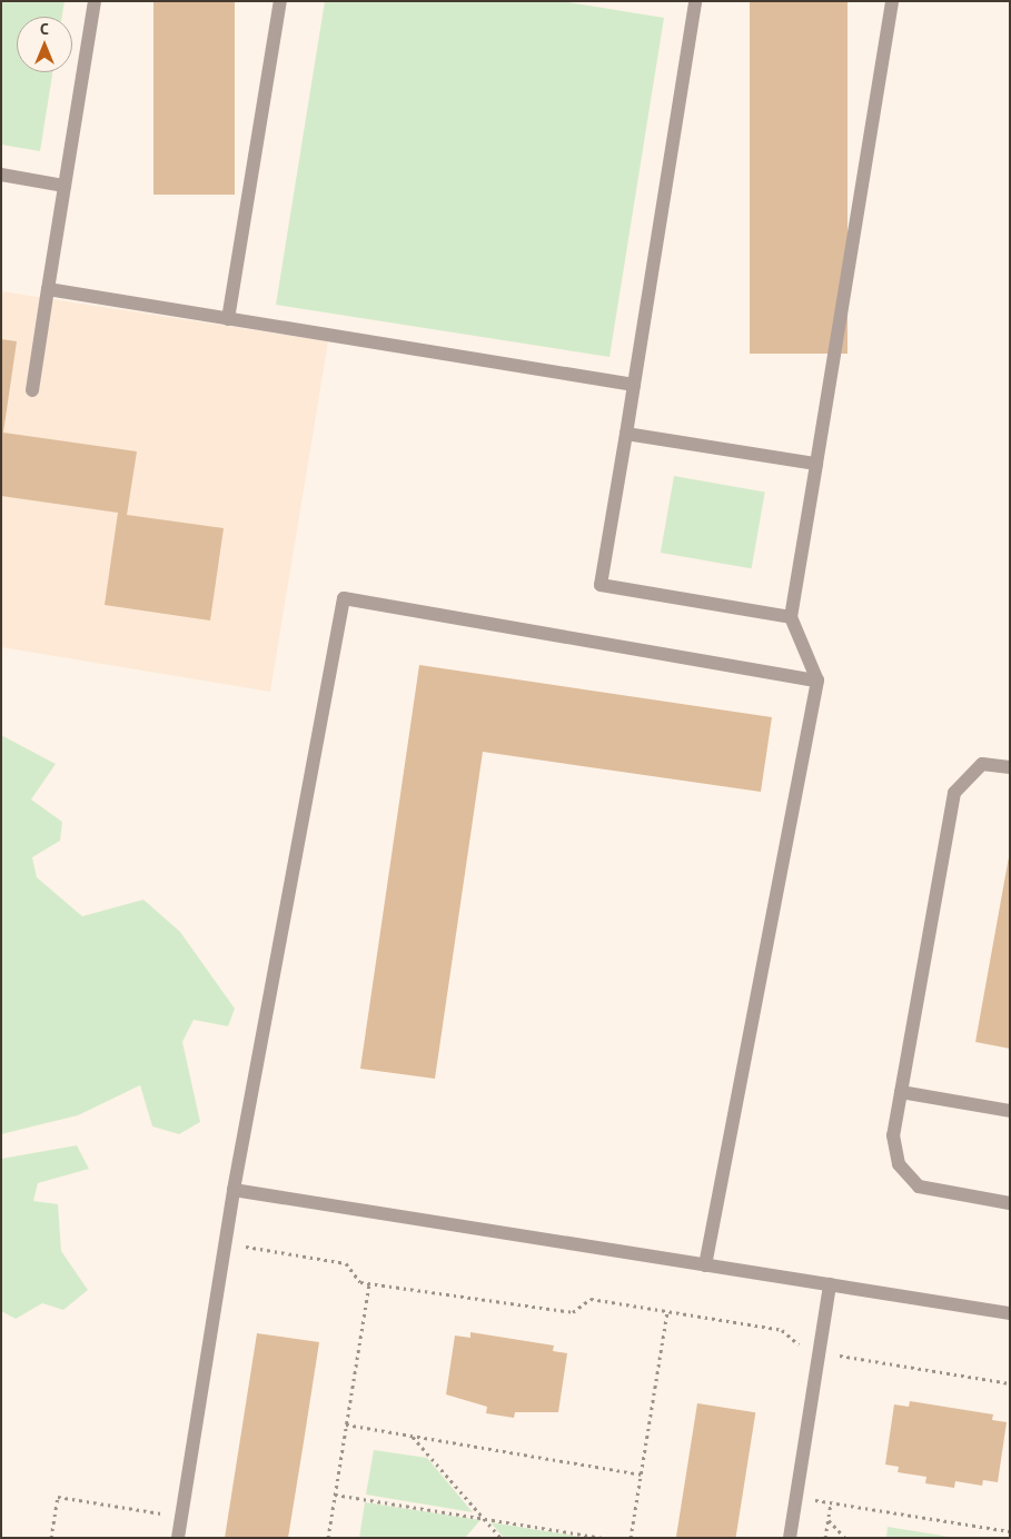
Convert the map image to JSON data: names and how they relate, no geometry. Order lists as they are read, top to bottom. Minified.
{"north":"top"}
